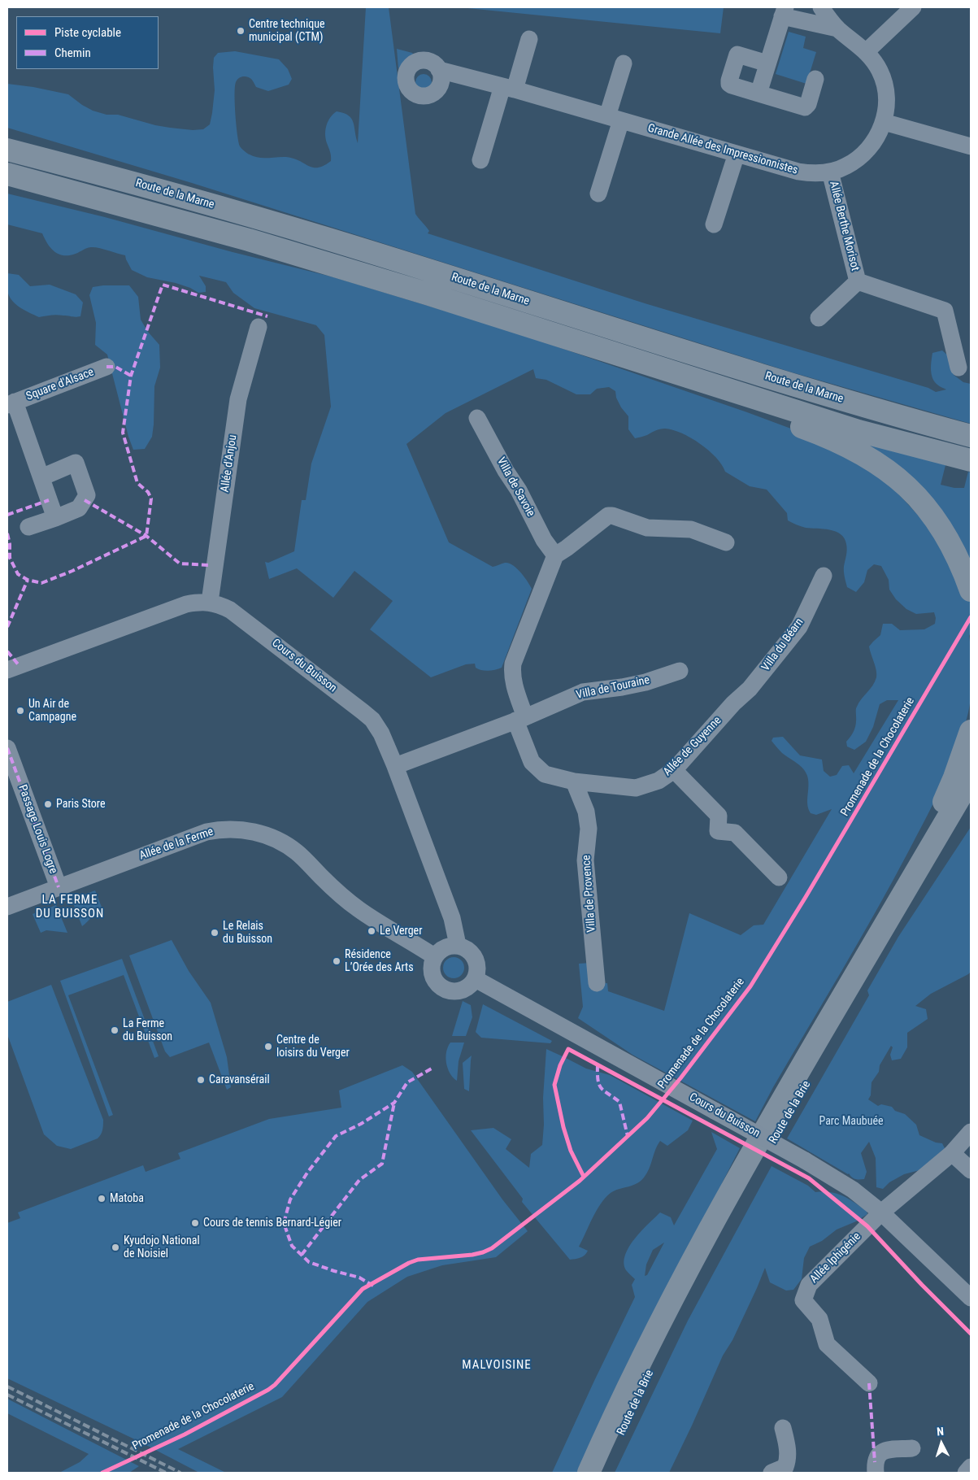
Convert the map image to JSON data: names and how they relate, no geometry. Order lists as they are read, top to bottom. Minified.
{"streets":{"highway":["Route de la Marne","Route de la Brie"],"street":["Grande Allée des Impressionnistes","Allée Berthe Morisot","Square d'Alsace","Allée d'Anjou","Villa de Savoie","Villa du Béarn","Cours du Buisson","Villa de Touraine","Allée de Guyenne","Passage Louis Logre","Allée de la Ferme","Villa de Provence","Allée Iphigénie"],"cycle path":["Promenade de la Chocolaterie"]},"crossings":[["Grande Allée des Impressionnistes","Allée Berthe Morisot"],["Allée d'Anjou","Cours du Buisson"],["Villa de Savoie","Allée de Guyenne"],["Villa du Béarn","Allée de Guyenne"],["Cours du Buisson","Allée de la Ferme"],["Cours du Buisson","Allée Iphigénie"],["Villa de Touraine","Allée de Guyenne"],["Allée de Guyenne","Villa de Provence"],["Passage Louis Logre","Allée de la Ferme"]],"districts":["LA FERME DU BUISSON","MALVOISINE"],"parks":["Parc Maubuée"],"places":["Centre technique municipal (CTM)","Un Air de Campagne","Paris Store","Le Verger","Le Relais du Buisson","Résidence L’Orée des Arts","La Ferme du Buisson","Centre de loisirs du Verger","Caravansérail","Matoba","Cours de tennis Bernard-Légier","Kyudojo National de Noisiel"],"legend":["Piste cyclable","Chemin"],"north":"top"}
